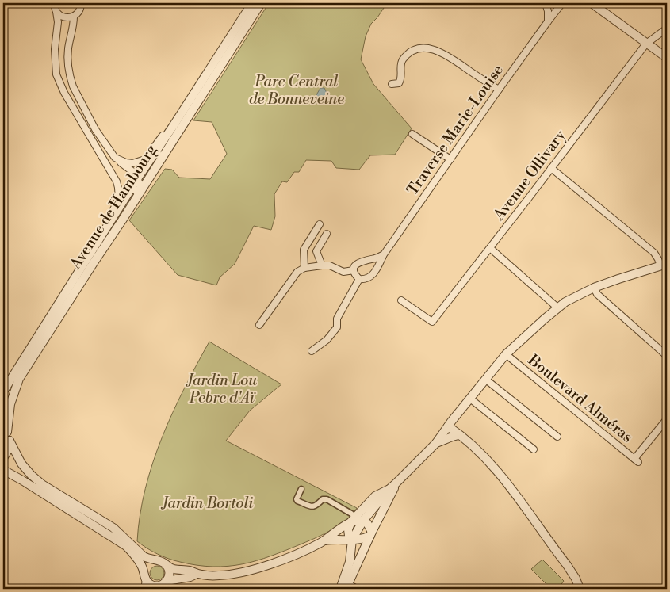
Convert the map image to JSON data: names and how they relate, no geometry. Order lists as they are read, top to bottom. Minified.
{"streets":{"street":["Traverse Marie-Louise","Avenue Ollivary","Avenue de Hambourg","Boulevard Alméras"]},"parks":["Parc Central de Bonneveine","Jardin Lou Pebre d'Aï","Jardin Bortoli"]}
